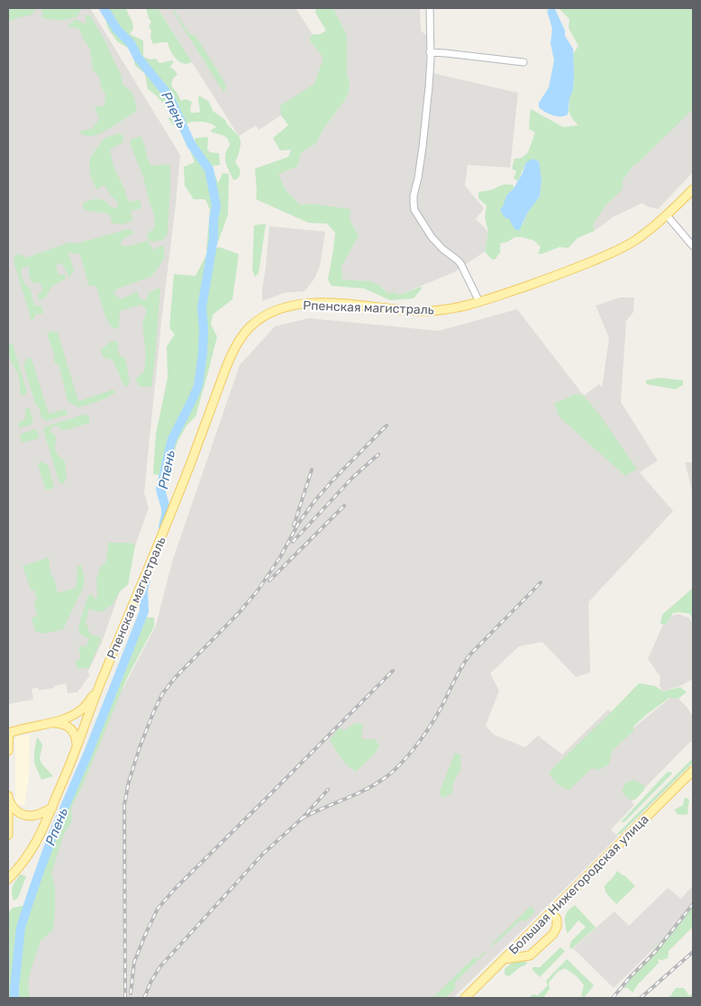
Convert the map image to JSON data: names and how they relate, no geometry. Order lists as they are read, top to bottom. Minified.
{"streets":{"main road":["Рпенская магистраль","Большая Нижегородская улица"]},"water":["Рпень"]}
